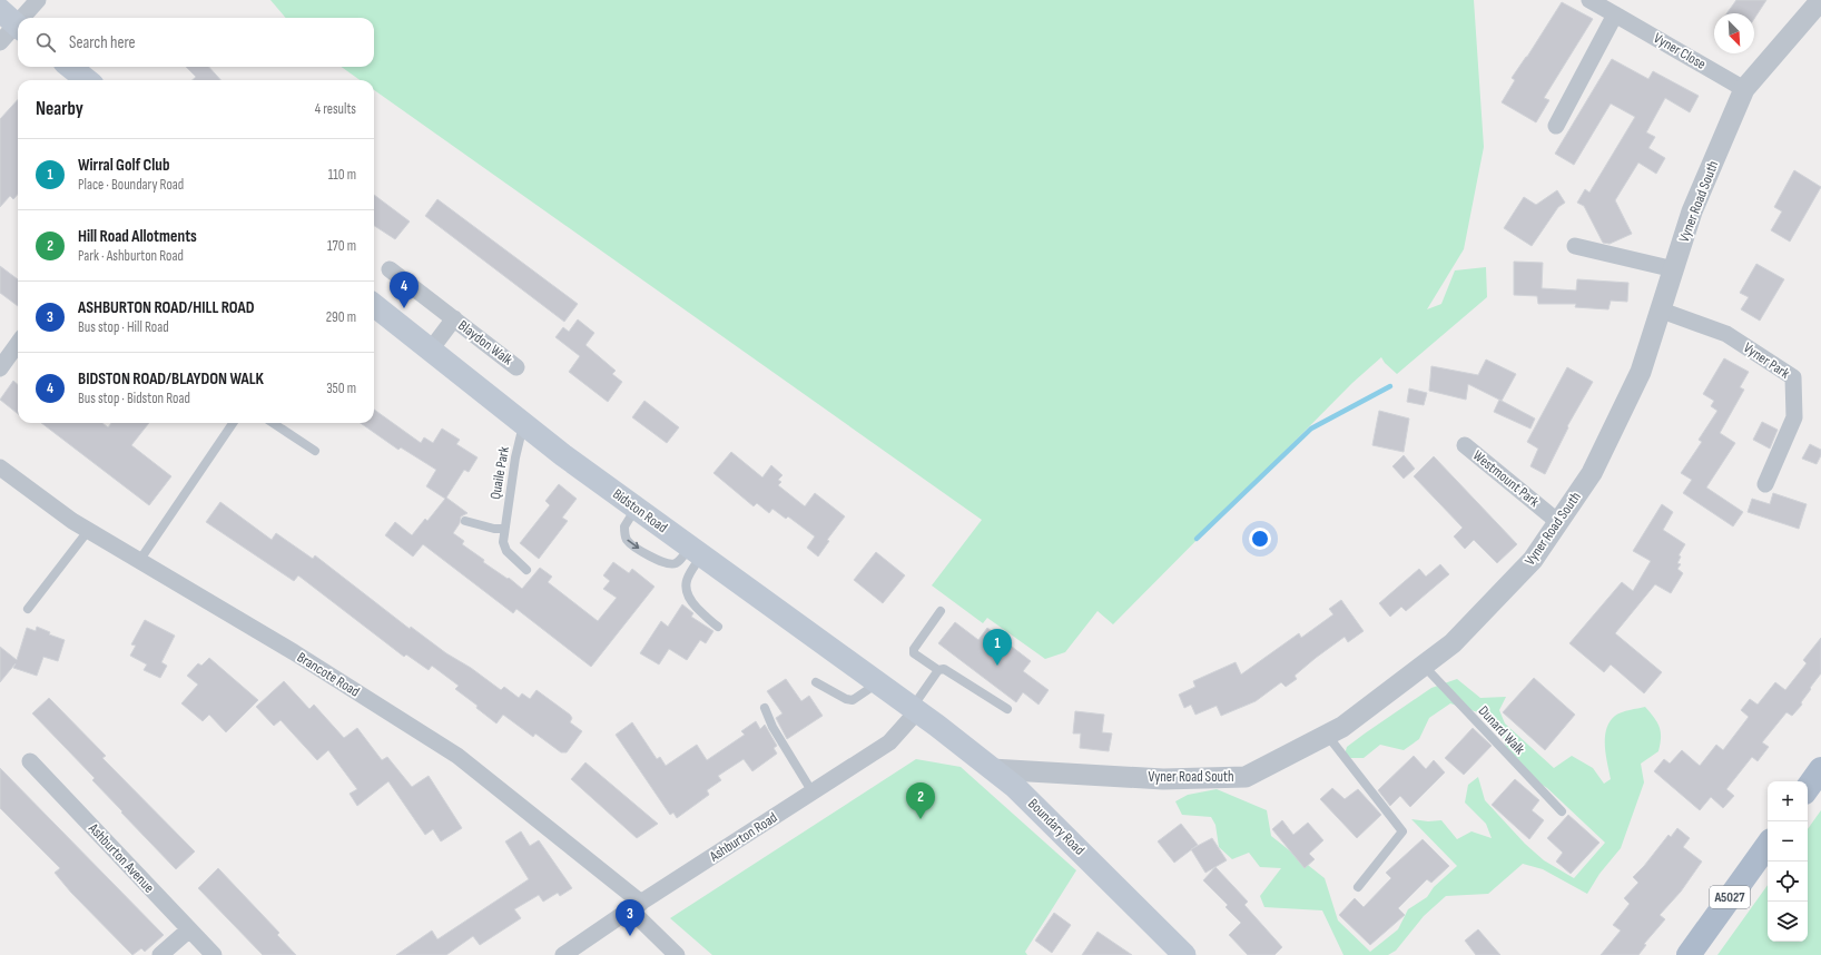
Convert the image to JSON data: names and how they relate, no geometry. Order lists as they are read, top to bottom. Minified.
{"streets":{"main road":["Bidston Road","Boundary Road","A5027"],"street":["Vyner Close","Vyner Road South","Blaydon Walk","Vyner Park","Westmount Park","Brancote Road","Ashburton Road","Ashburton Avenue"],"lane":["Quaile Park","Dunard Walk"]},"crossings":[["Vyner Close","Vyner Road South"],["Vyner Road South","Vyner Park"],["Vyner Road South","Westmount Park"],["Vyner Road South","Dunard Walk"],["Vyner Road South","Boundary Road"],["Blaydon Walk","Bidston Road"],["Quaile Park","Bidston Road"],["Bidston Road","Boundary Road"],["Bidston Road","Ashburton Road"],["Brancote Road","Ashburton Road"],["Boundary Road","Ashburton Road"]],"north":"bottom right","page":{"search":"Search here","heading":["Nearby","4 results"],"list":[{"mark":"1","name":"Wirral Golf Club","note":"Place · Boundary Road","value":"110 m"},{"mark":"2","name":"Hill Road Allotments","note":"Park · Ashburton Road","value":"170 m"},{"mark":"3","name":"ASHBURTON ROAD/HILL ROAD","note":"Bus stop · Hill Road","value":"290 m"},{"mark":"4","name":"BIDSTON ROAD/BLAYDON WALK","note":"Bus stop · Bidston Road","value":"350 m"}],"pins":["4","1","2","3"],"map_buttons":["+","−"]}}
